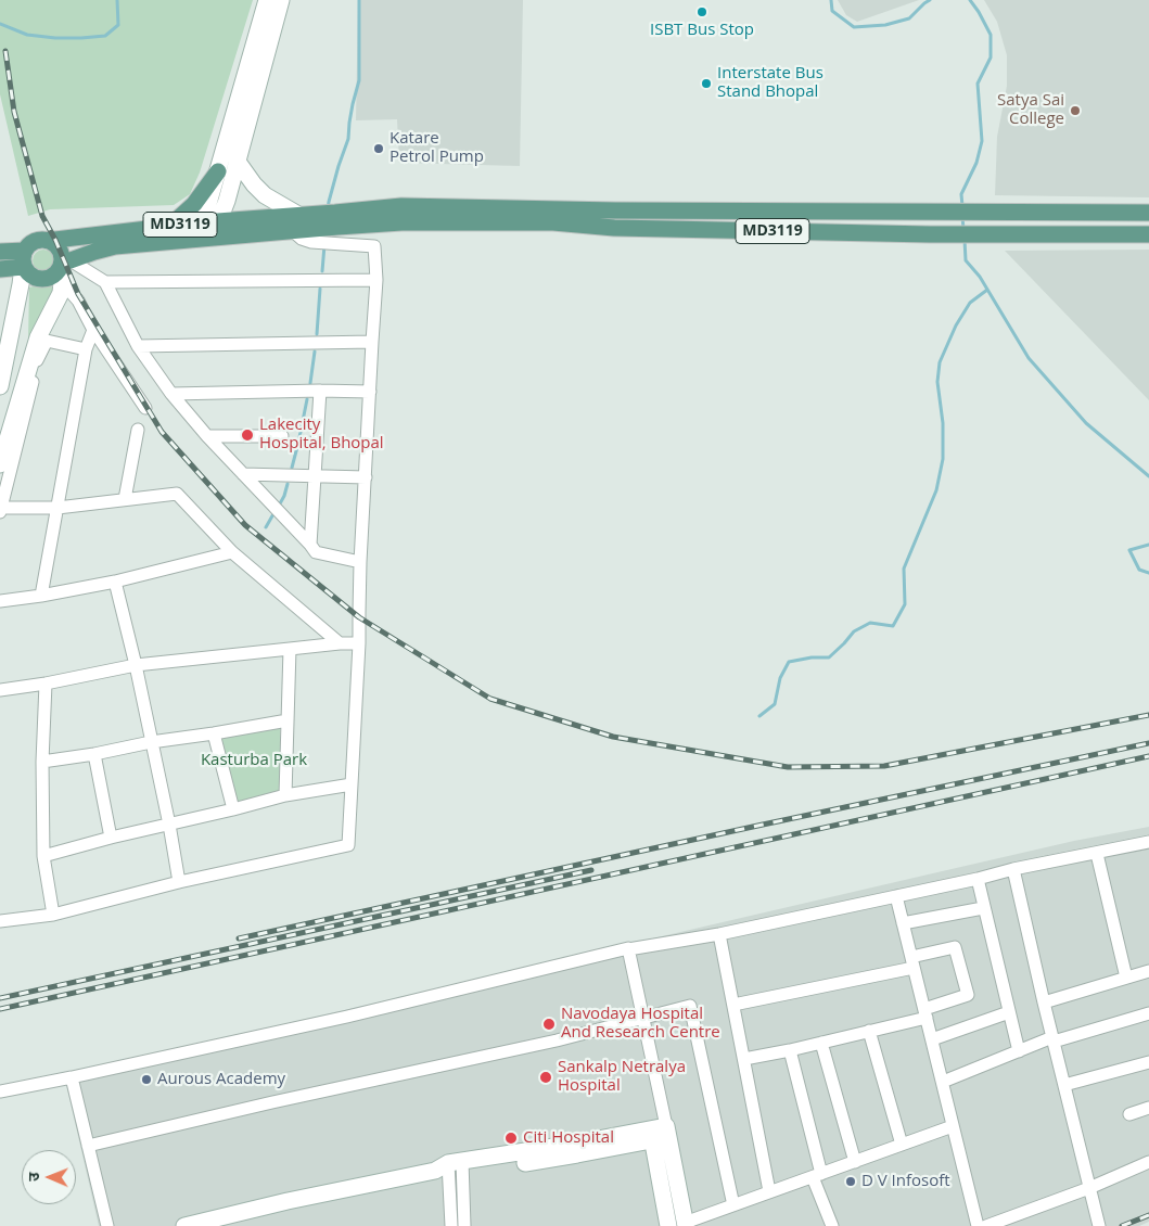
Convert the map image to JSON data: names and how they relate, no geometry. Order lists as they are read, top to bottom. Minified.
{"streets":{"main road":["MD3119"]},"parks":["Kasturba Park"],"places":["ISBT Bus Stop","Interstate Bus Stand Bhopal","Satya Sai College","Katare Petrol Pump","Lakecity Hospital, Bhopal","Navodaya Hospital And Research Centre","Sankalp Netralya Hospital","Aurous Academy","Citi Hospital","D V Infosoft"],"north":"left"}
